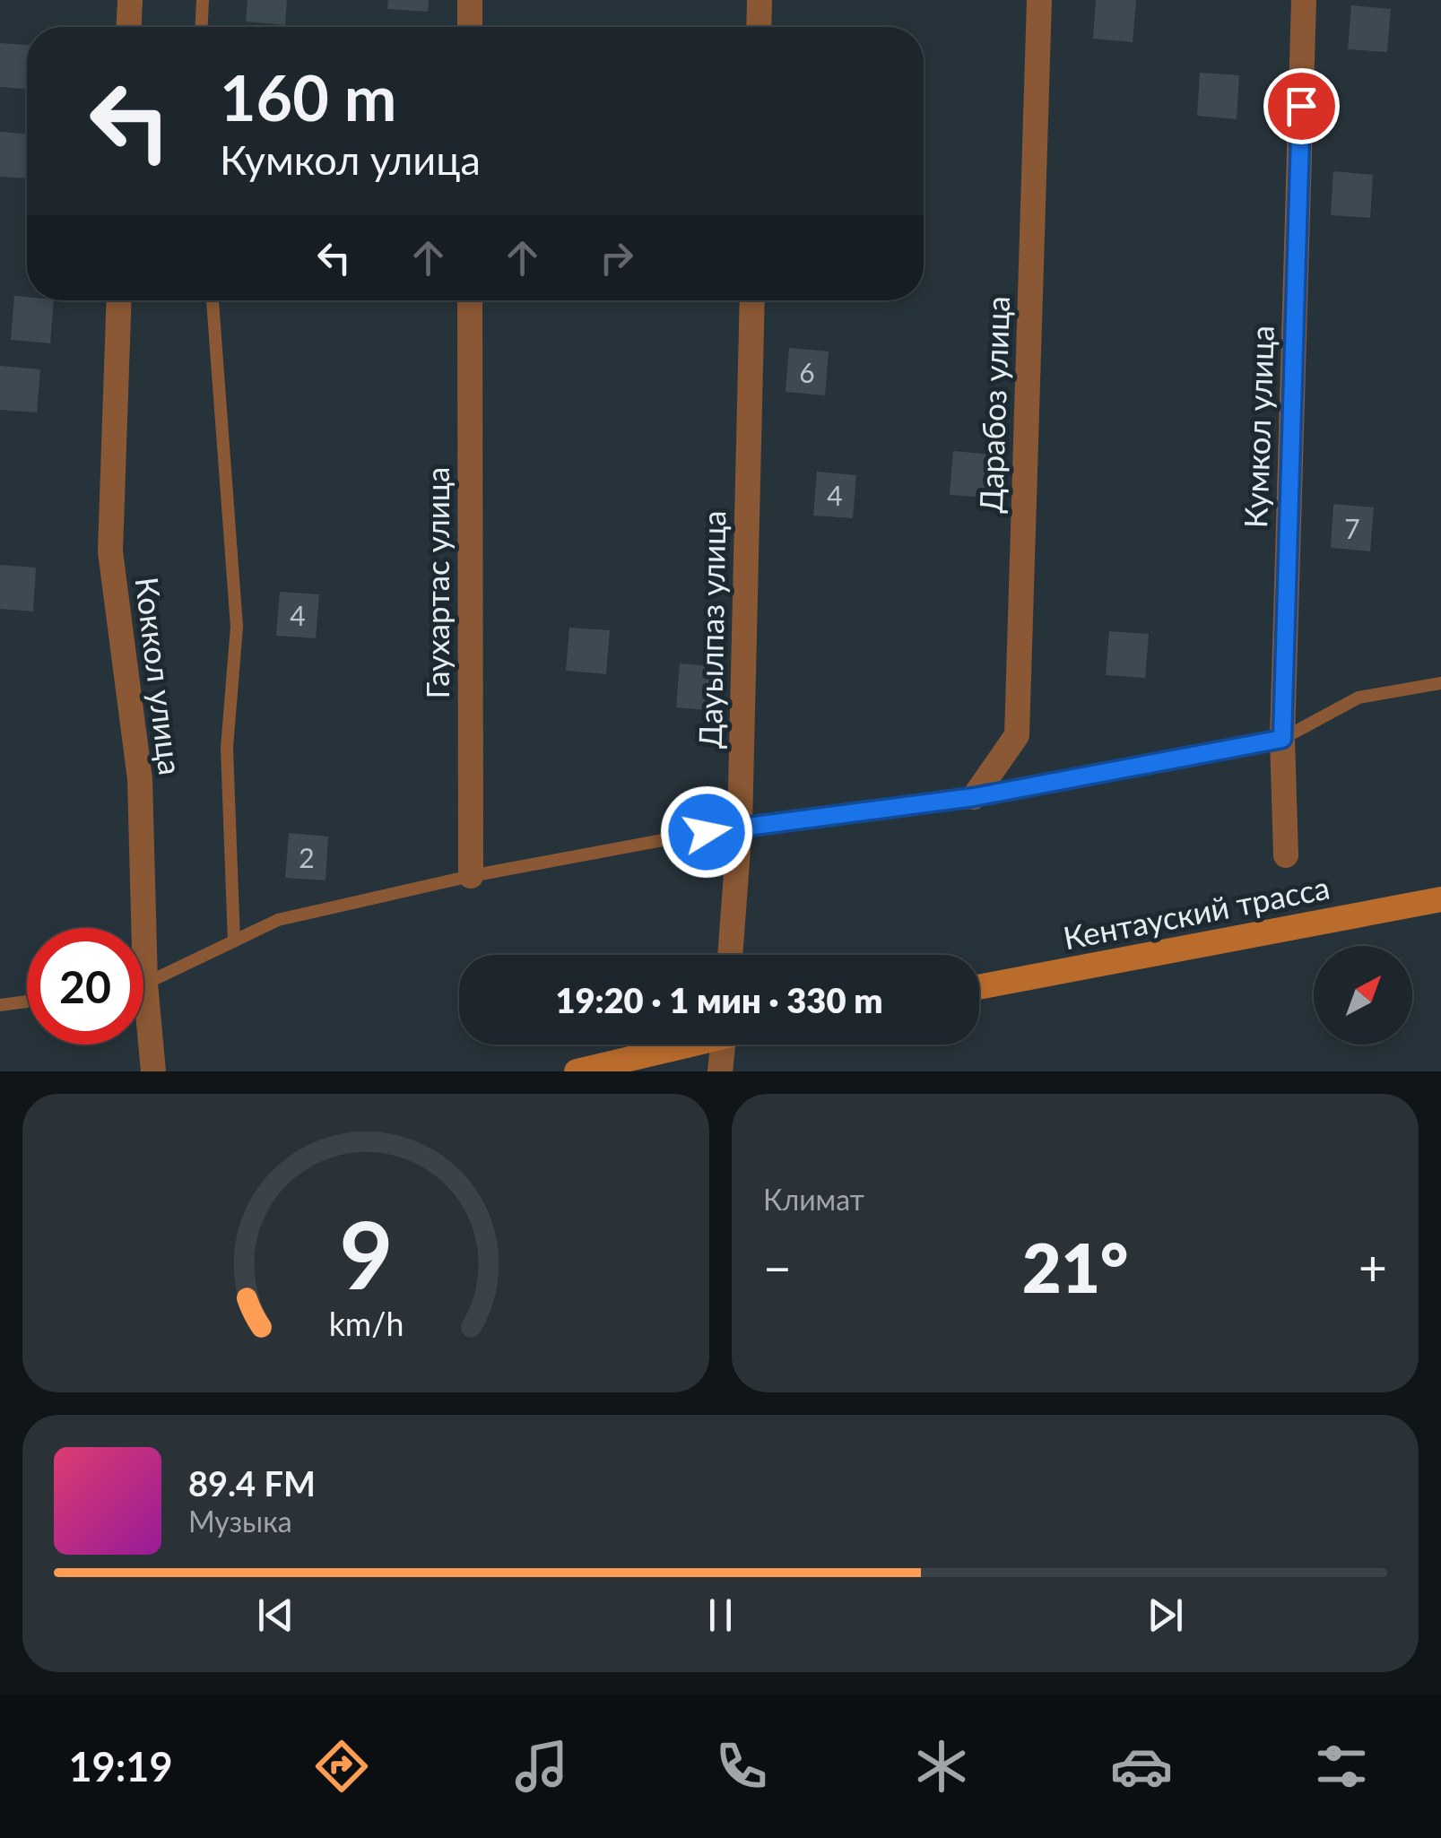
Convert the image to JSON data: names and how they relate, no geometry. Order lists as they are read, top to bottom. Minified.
{"streets":{"main road":["Кентауский трасса"],"street":["Дарабоз улица","Кумкол улица","Гаухартас улица","Дауылпаз улица","Коккол улица"]},"house_numbers":["6","4","7","4","2"],"north":"top right","page":{"turn":["160 m","Кумкол улица"],"limit":"20","trip":"19:20 · 1 мин · 330 m","tile":"Климат","heat":["−","21°","+"],"song":["89.4 FM","Музыка"],"tabs":"19:19","gauge":["9","km/h"]}}
